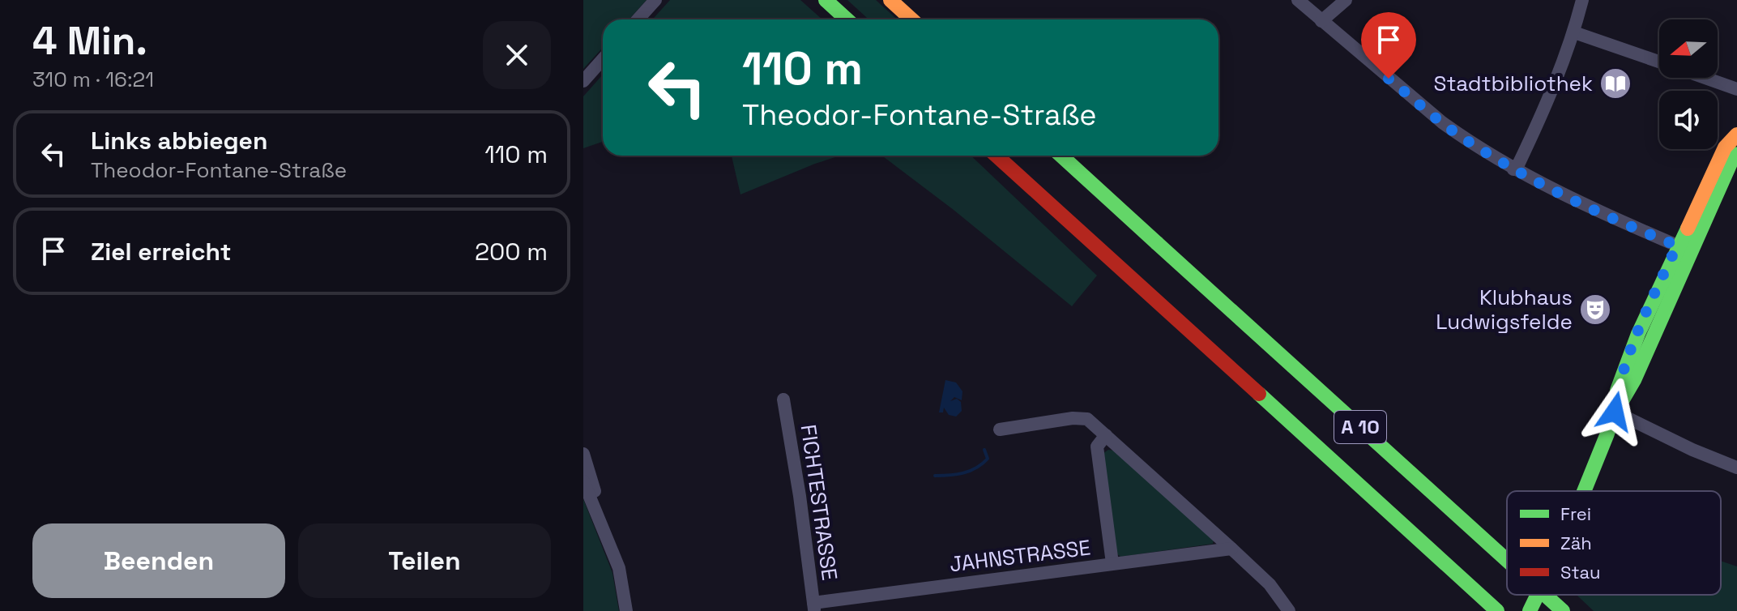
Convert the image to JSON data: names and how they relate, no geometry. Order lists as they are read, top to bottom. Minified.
{"streets":{"main road":["A 10"],"street":["FICHTESTRASSE","JAHNSTRASSE"]},"crossings":[["FICHTESTRASSE","JAHNSTRASSE"]],"places":{"library":["Stadtbibliothek"],"theatre":["Klubhaus Ludwigsfelde"]},"legend":["Frei","Zäh","Stau"],"north":"left","page":{"heading":["4 Min.","310 m · 16:21"],"turn":["110 m","Theodor-Fontane-Straße"],"list":[{"name":"Links abbiegen","note":"Theodor-Fontane-Straße","value":"110 m"},{"name":"Ziel erreicht","value":"200 m"}],"buttons":["Beenden","Teilen"]}}
